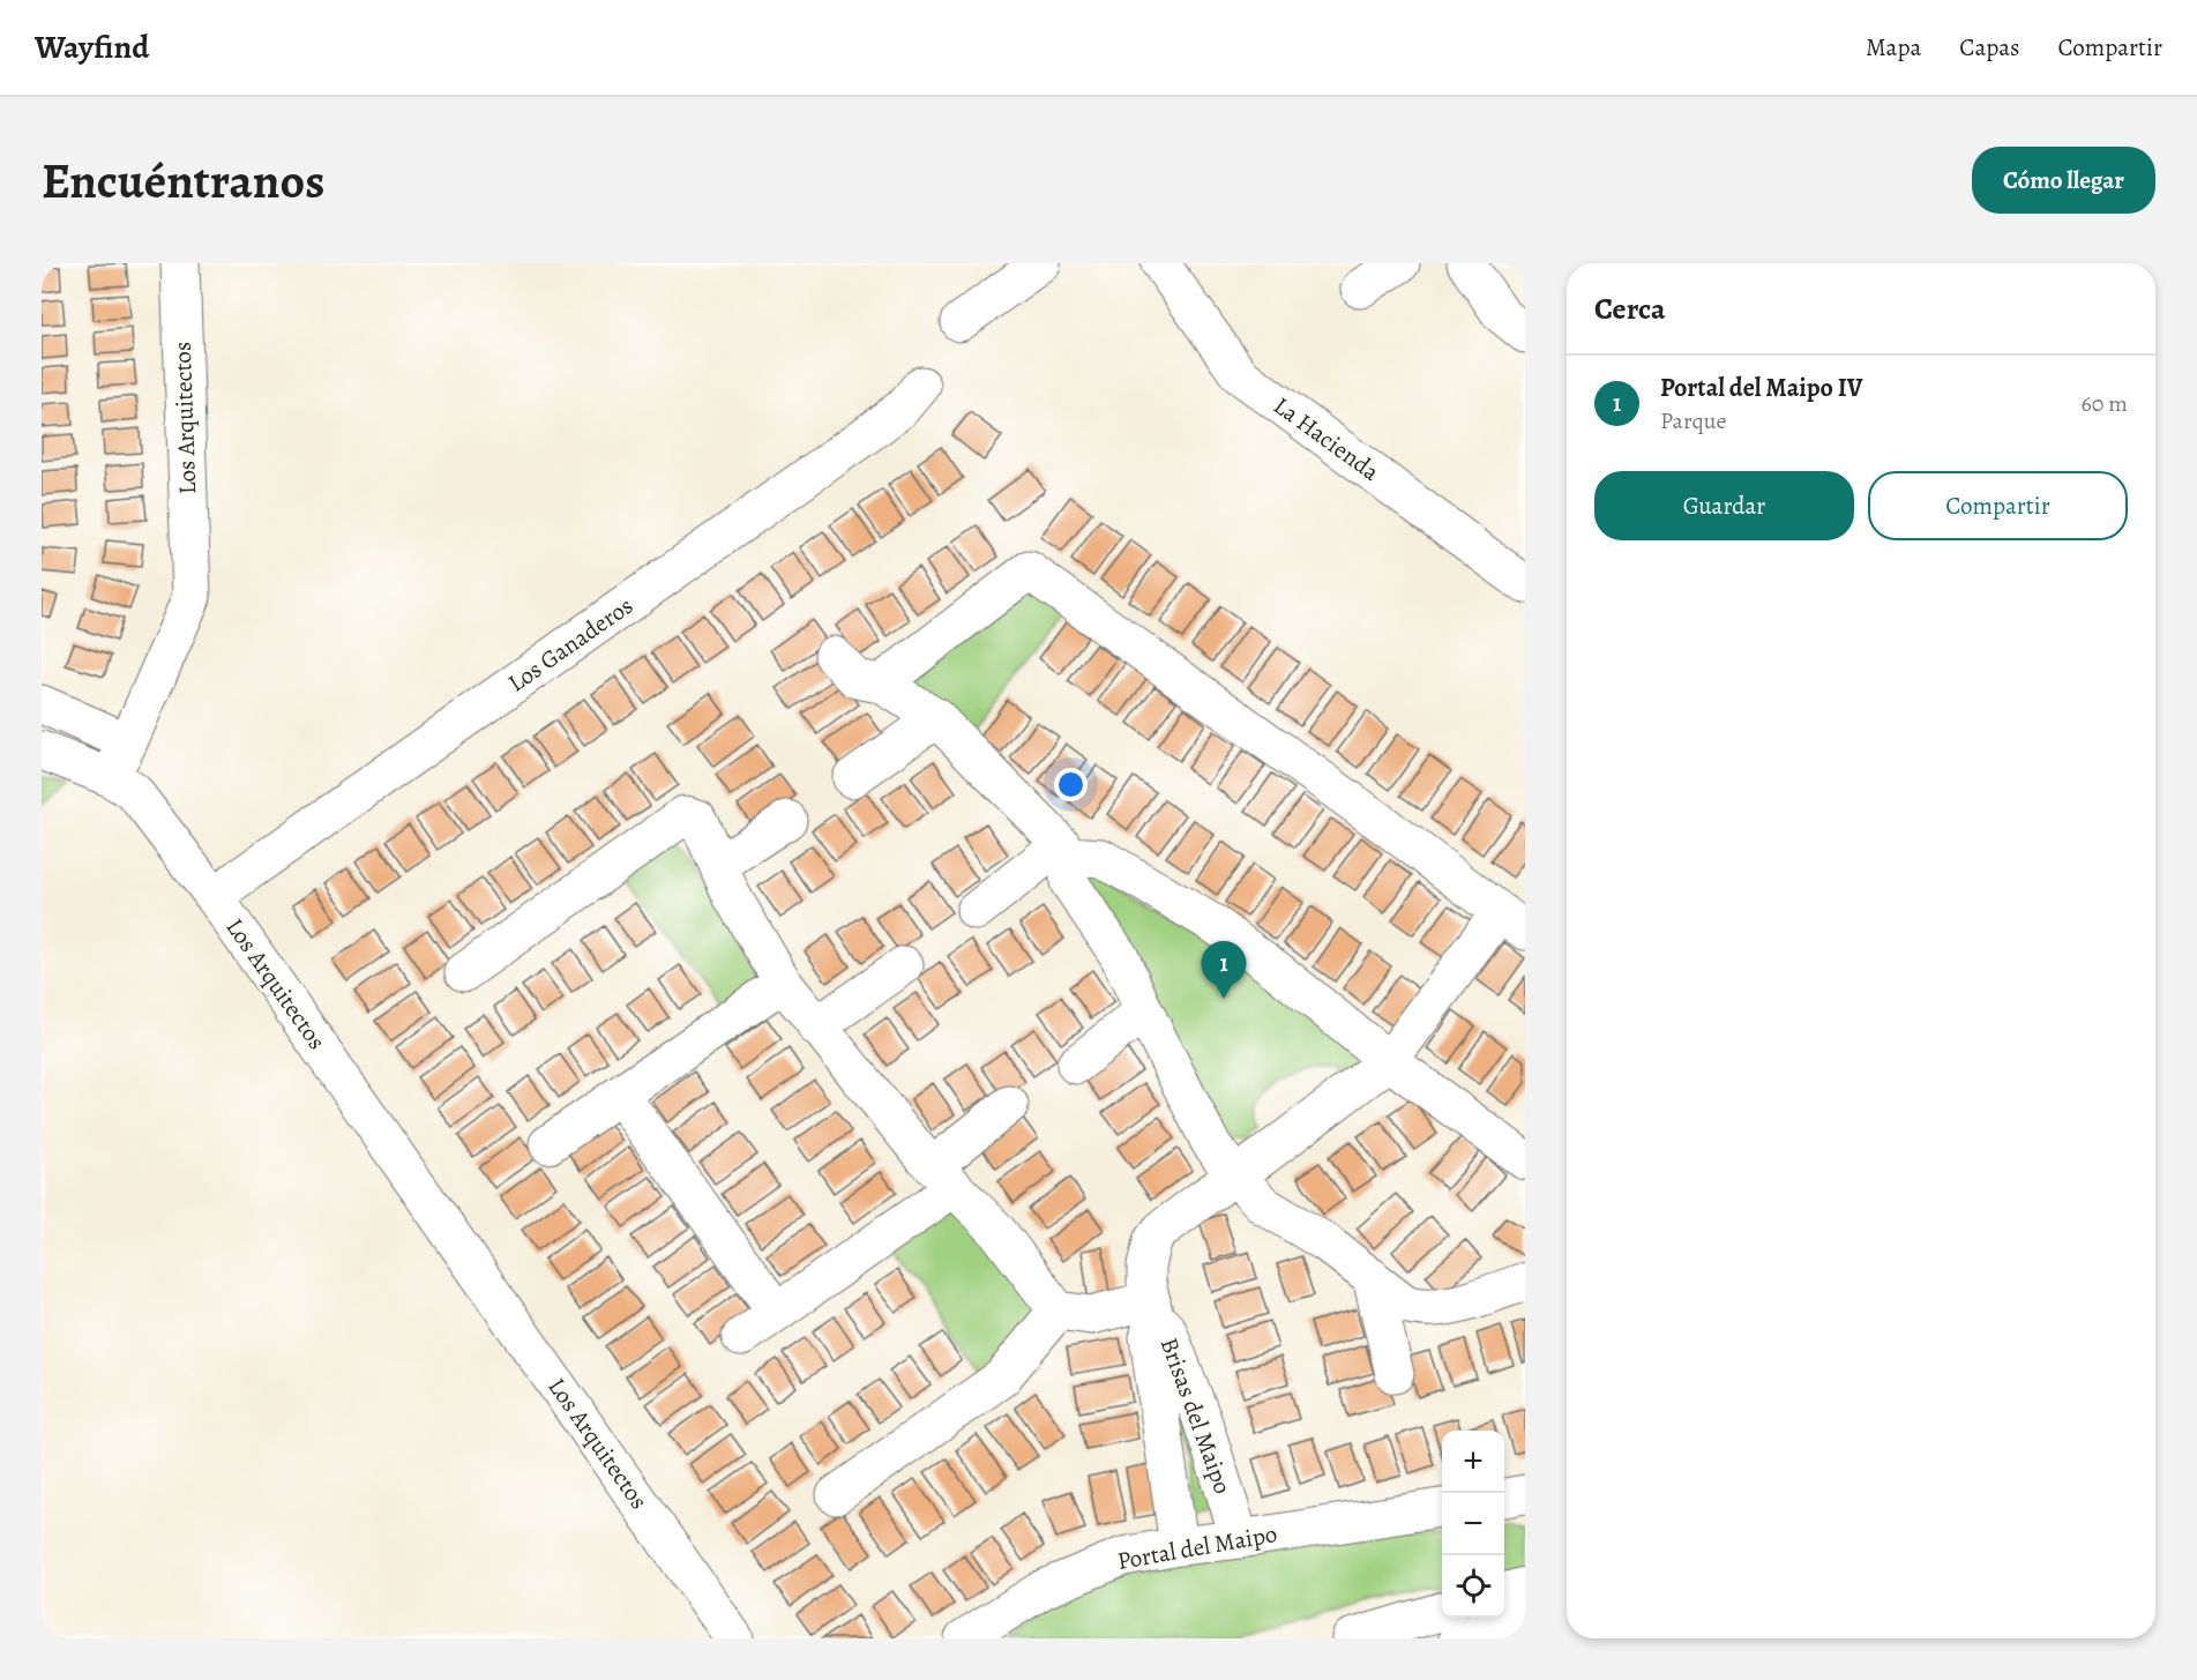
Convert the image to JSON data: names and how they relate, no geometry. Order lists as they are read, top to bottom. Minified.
{"streets":{"street":["Los Arquitectos","La Hacienda","Los Ganaderos","Brisas del Maipo","Portal del Maipo"]},"crossings":[["Los Arquitectos","Los Ganaderos"],["Brisas del Maipo","Portal del Maipo"]],"page":{"header":"Wayfind","nav":["Mapa","Capas","Compartir"],"buttons":["Cómo llegar",["Guardar","Compartir"]],"title":"Encuéntranos","heading":"Cerca","list":[{"mark":"1","name":"Portal del Maipo IV","note":"Parque","value":"60 m"}],"pins":"1","map_buttons":["+","−"]}}
